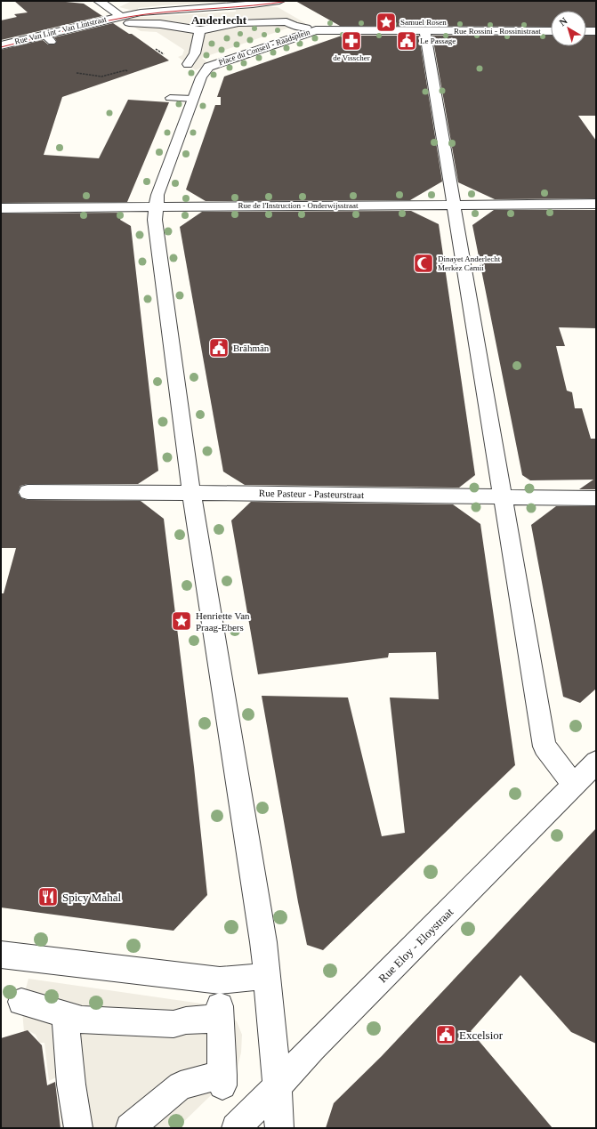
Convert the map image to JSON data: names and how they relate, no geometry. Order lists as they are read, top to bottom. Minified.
{"streets":{"street":["Rue Van Lint - Van Lintstraat","Rue Rossini - Rossinistraat","Place du Conseil - Raadsplein","Rue de l'Instruction - Onderwijsstraat","Rue Pasteur - Pasteurstraat","Rue Eloy - Eloystraat"]},"crossings":[["Rue Rossini - Rossinistraat","Place du Conseil - Raadsplein"]],"districts":["Anderlecht"],"places":{"place":["Samuel Rosen","Henriette Van Praag-Ebers"],"pharmacy":["de Visscher"],"public building":["Le Passage","Brâhmân","Excelsior"],"mosque":["Dinayet Anderlecht Merkez Camii"],"restaurant":["Spicy Mahal"]},"north":"top left"}
